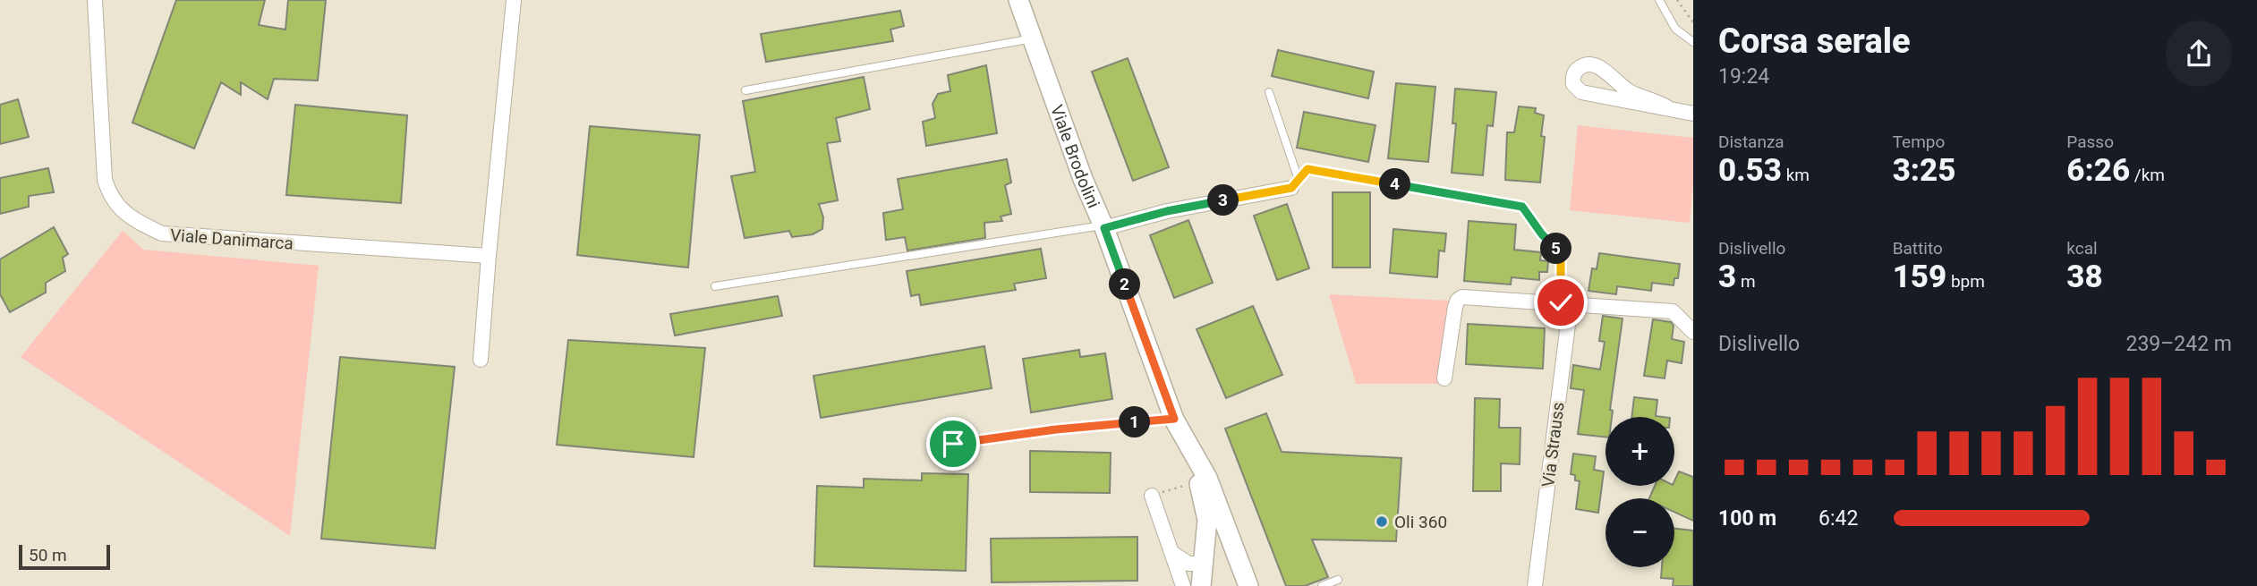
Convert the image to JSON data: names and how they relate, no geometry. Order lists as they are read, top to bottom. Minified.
{"streets":{"street":["Viale Brodolini","Viale Danimarca","Via Strauss"]},"places":["Oli 360"],"scale_bar":"50 m","page":{"heading":["Corsa serale","19:24"],"stats":[["Distanza","0.53 km"],["Tempo","3:25"],["Passo","6:26 /km"],["Dislivello","3 m"],["Battito","159 bpm"],["kcal","38"]],"pins":["4","3","5","2","1"],"chart":["Dislivello","239–242 m"],"map_buttons":["+","−"],"list":[{"name":"100 m","note":"6:42"}],"scale":"50 m"}}
